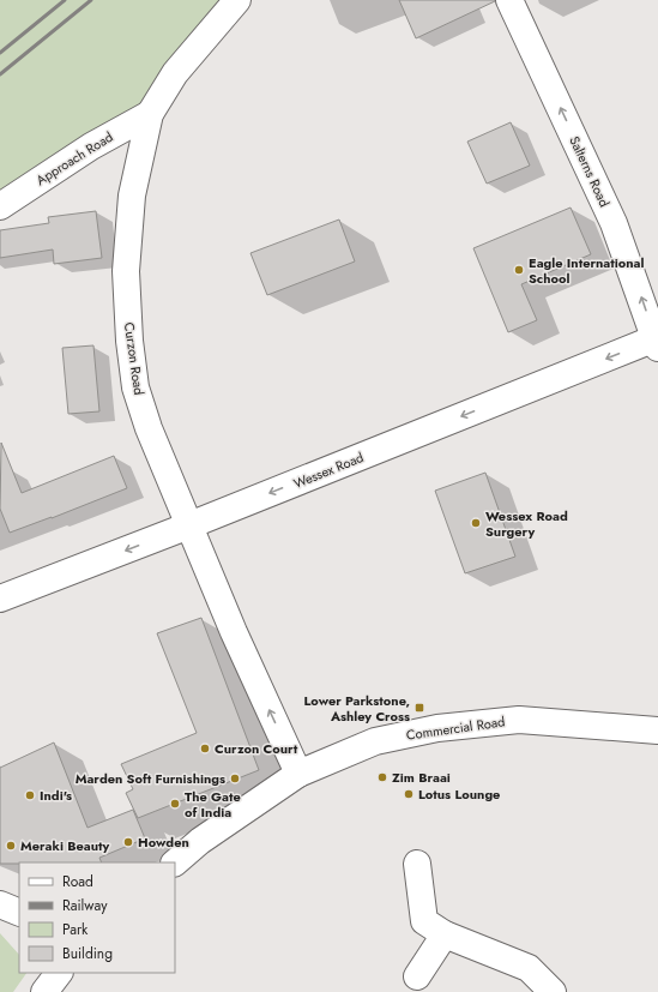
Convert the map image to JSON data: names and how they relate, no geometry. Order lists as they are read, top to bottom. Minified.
{"streets":{"main road":["Approach Road","Salterns Road","Curzon Road","Wessex Road","Commercial Road"]},"crossings":[["Approach Road","Curzon Road"],["Salterns Road","Wessex Road"],["Curzon Road","Wessex Road"],["Curzon Road","Commercial Road"]],"one_way":["Salterns Road","Wessex Road"],"places":{"other":["Eagle International School","Wessex Road Surgery","Curzon Court","Zim Braai","Marden Soft Furnishings","Lotus Lounge","Indi's","The Gate of India","Howden","Meraki Beauty"],"transit":["Lower Parkstone, Ashley Cross"]},"legend":["Road","Railway","Park","Building"]}
